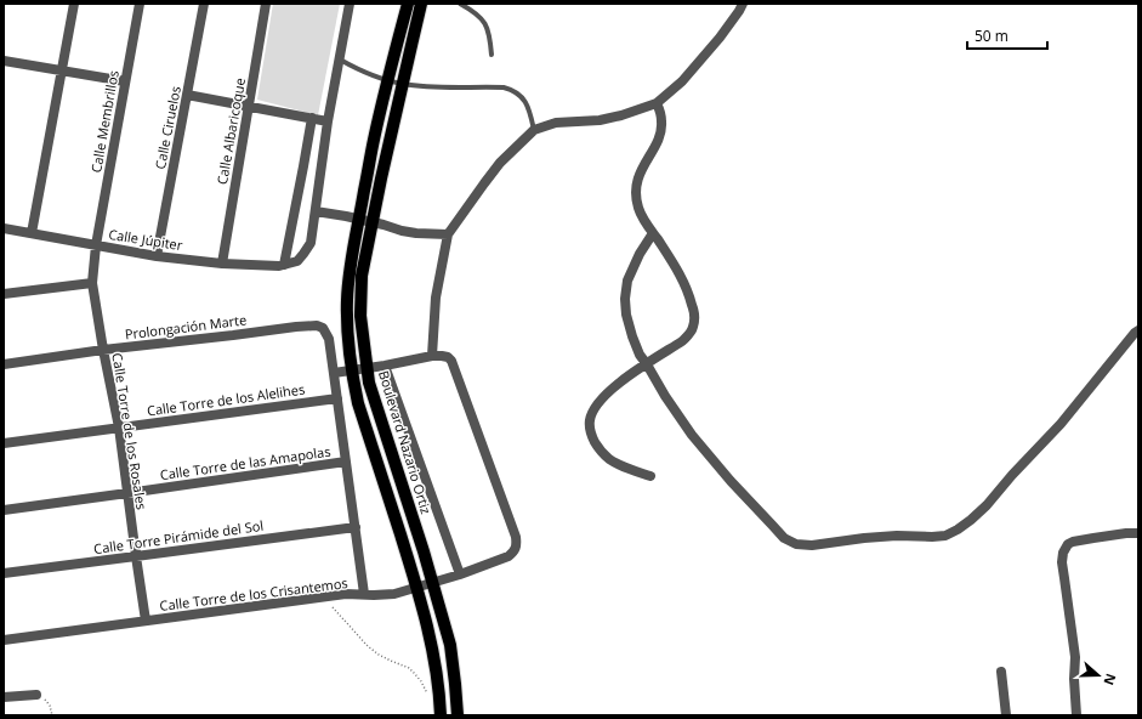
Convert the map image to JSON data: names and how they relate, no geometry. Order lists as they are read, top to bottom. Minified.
{"streets":{"main road":["Boulevard Nazario Ortiz"],"street":["Calle Membrillos","Calle Ciruelos","Calle Albaricoque","Calle Júpiter","Prolongación Marte","Calle Torre de los Alelihes","Calle Torre de los Rosales","Calle Torre de las Amapolas","Calle Torre Pirámide del Sol","Calle Torre de los Crisantemos"]},"crossings":[["Calle Membrillos","Calle Júpiter"],["Calle Membrillos","Calle Torre de los Rosales"],["Calle Ciruelos","Calle Júpiter"],["Calle Albaricoque","Calle Júpiter"],["Calle Júpiter","Calle Torre de los Rosales"],["Prolongación Marte","Calle Torre de los Rosales"],["Calle Torre de los Alelihes","Calle Torre de los Rosales"],["Calle Torre de los Rosales","Calle Torre de las Amapolas"],["Calle Torre de los Rosales","Calle Torre Pirámide del Sol"],["Calle Torre de los Rosales","Calle Torre de los Crisantemos"],["Boulevard Nazario Ortiz","Calle Torre de los Crisantemos"]],"scale_bar":"50 m","north":"right"}
